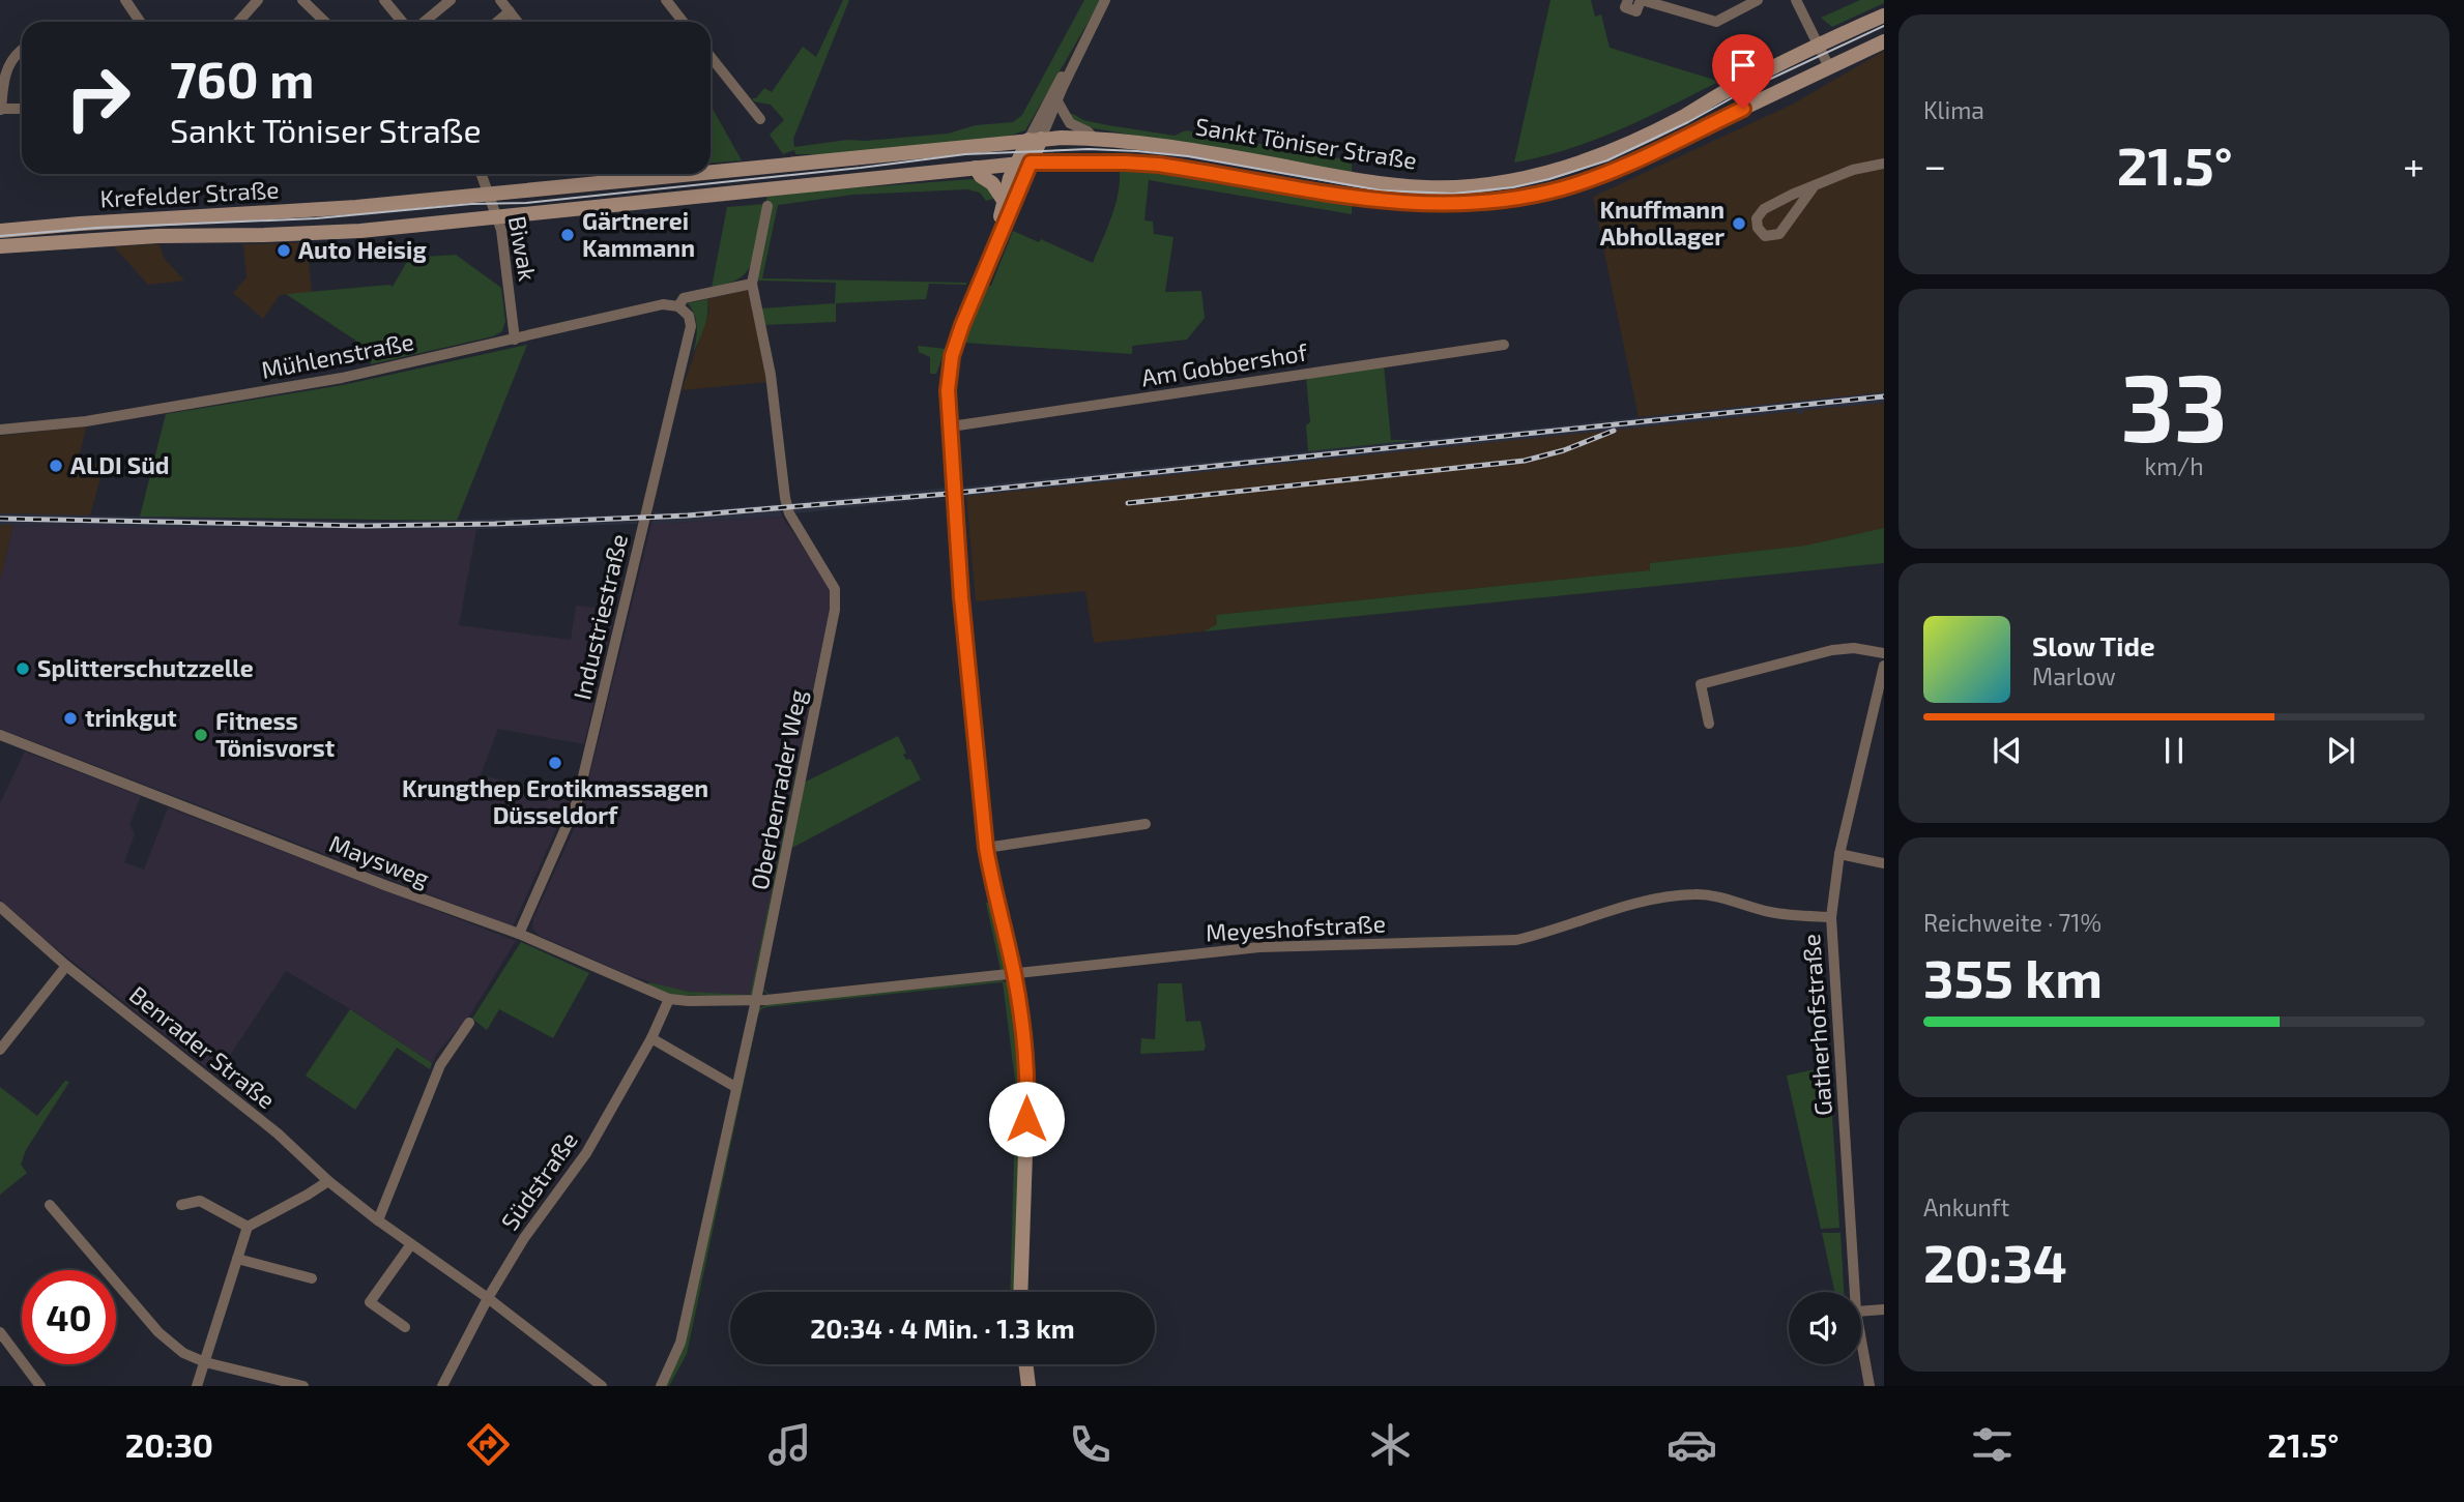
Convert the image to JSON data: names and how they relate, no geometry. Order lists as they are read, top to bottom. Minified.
{"streets":{"main road":["Sankt Töniser Straße","Krefelder Straße"],"street":["Biwak","Mühlenstraße","Am Gobbershof","Industriestraße","Oberbenrader Weg","Maysweg","Meyeshofstraße","Gatherhofstraße","Benrader Straße","Südstraße"]},"crossings":[["Sankt Töniser Straße","Krefelder Straße"],["Krefelder Straße","Biwak"],["Biwak","Mühlenstraße"],["Mühlenstraße","Industriestraße"],["Mühlenstraße","Oberbenrader Weg"],["Industriestraße","Maysweg"],["Oberbenrader Weg","Maysweg"],["Oberbenrader Weg","Meyeshofstraße"],["Maysweg","Meyeshofstraße"],["Maysweg","Südstraße"],["Meyeshofstraße","Gatherhofstraße"],["Benrader Straße","Südstraße"]],"places":["Knuffmann Abhollager","Gärtnerei Kammann","Auto Heisig","ALDI Süd","Splitterschutzzelle","trinkgut","Fitness Tönisvorst","Krungthep Erotikmassagen Düsseldorf"],"page":{"tile":["Klima",["33","km/h"],["Reichweite · 71%","355 km"],["Ankunft","20:34"]],"turn":["760 m","Sankt Töniser Straße"],"heat":["−","21.5°","+"],"song":["Slow Tide","Marlow"],"limit":"40","trip":"20:34 · 4 Min. · 1.3 km","tabs":["20:30","21.5°"]}}
